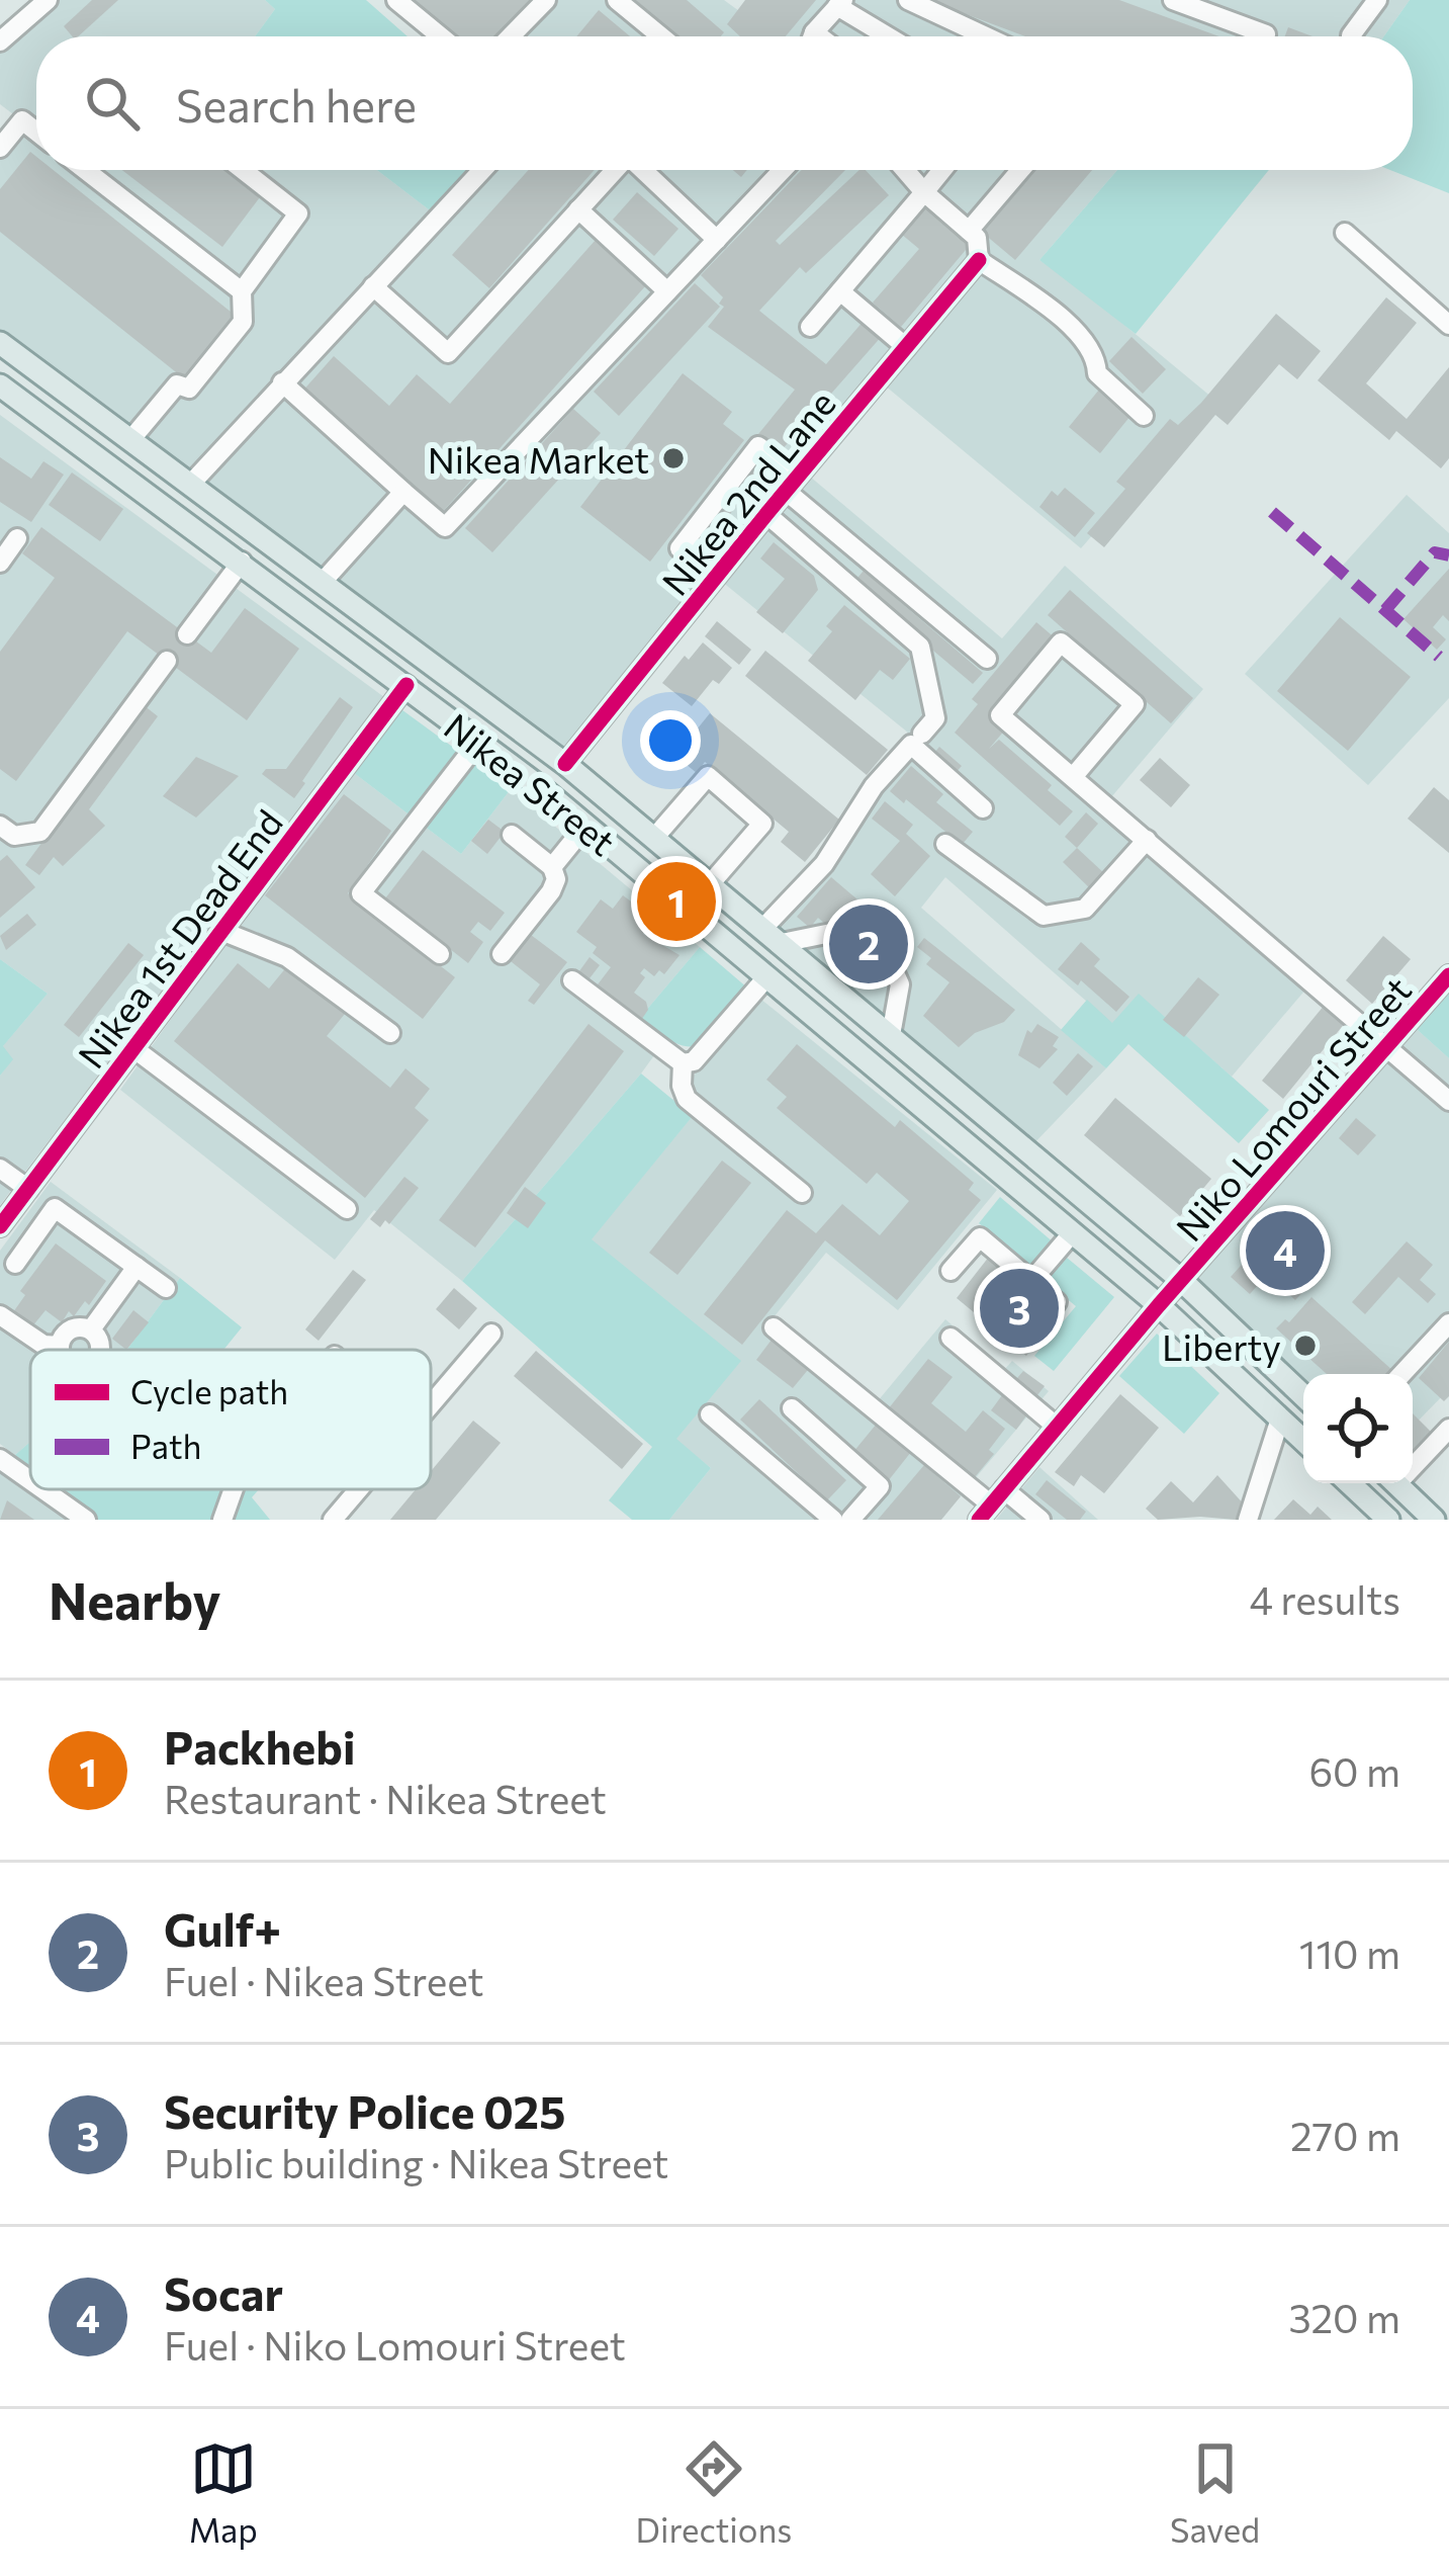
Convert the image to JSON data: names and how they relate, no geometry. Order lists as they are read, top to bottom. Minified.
{"streets":{"main road":["Nikea Street"],"street":["Nikea 2nd Lane","Nikea 1st Dead End","Niko Lomouri Street"]},"crossings":[["Nikea 2nd Lane","Nikea Street"],["Nikea Street","Nikea 1st Dead End"],["Nikea Street","Niko Lomouri Street"]],"places":["Nikea Market","Liberty"],"legend":["Cycle path","Path"],"page":{"search":"Search here","pins":["1","2","4","3"],"heading":["Nearby","4 results"],"list":[{"mark":"1","name":"Packhebi","note":"Restaurant · Nikea Street","value":"60 m"},{"mark":"2","name":"Gulf+","note":"Fuel · Nikea Street","value":"110 m"},{"mark":"3","name":"Security Police 025","note":"Public building · Nikea Street","value":"270 m"},{"mark":"4","name":"Socar","note":"Fuel · Niko Lomouri Street","value":"320 m"}],"nav":["Map","Directions","Saved"]}}
